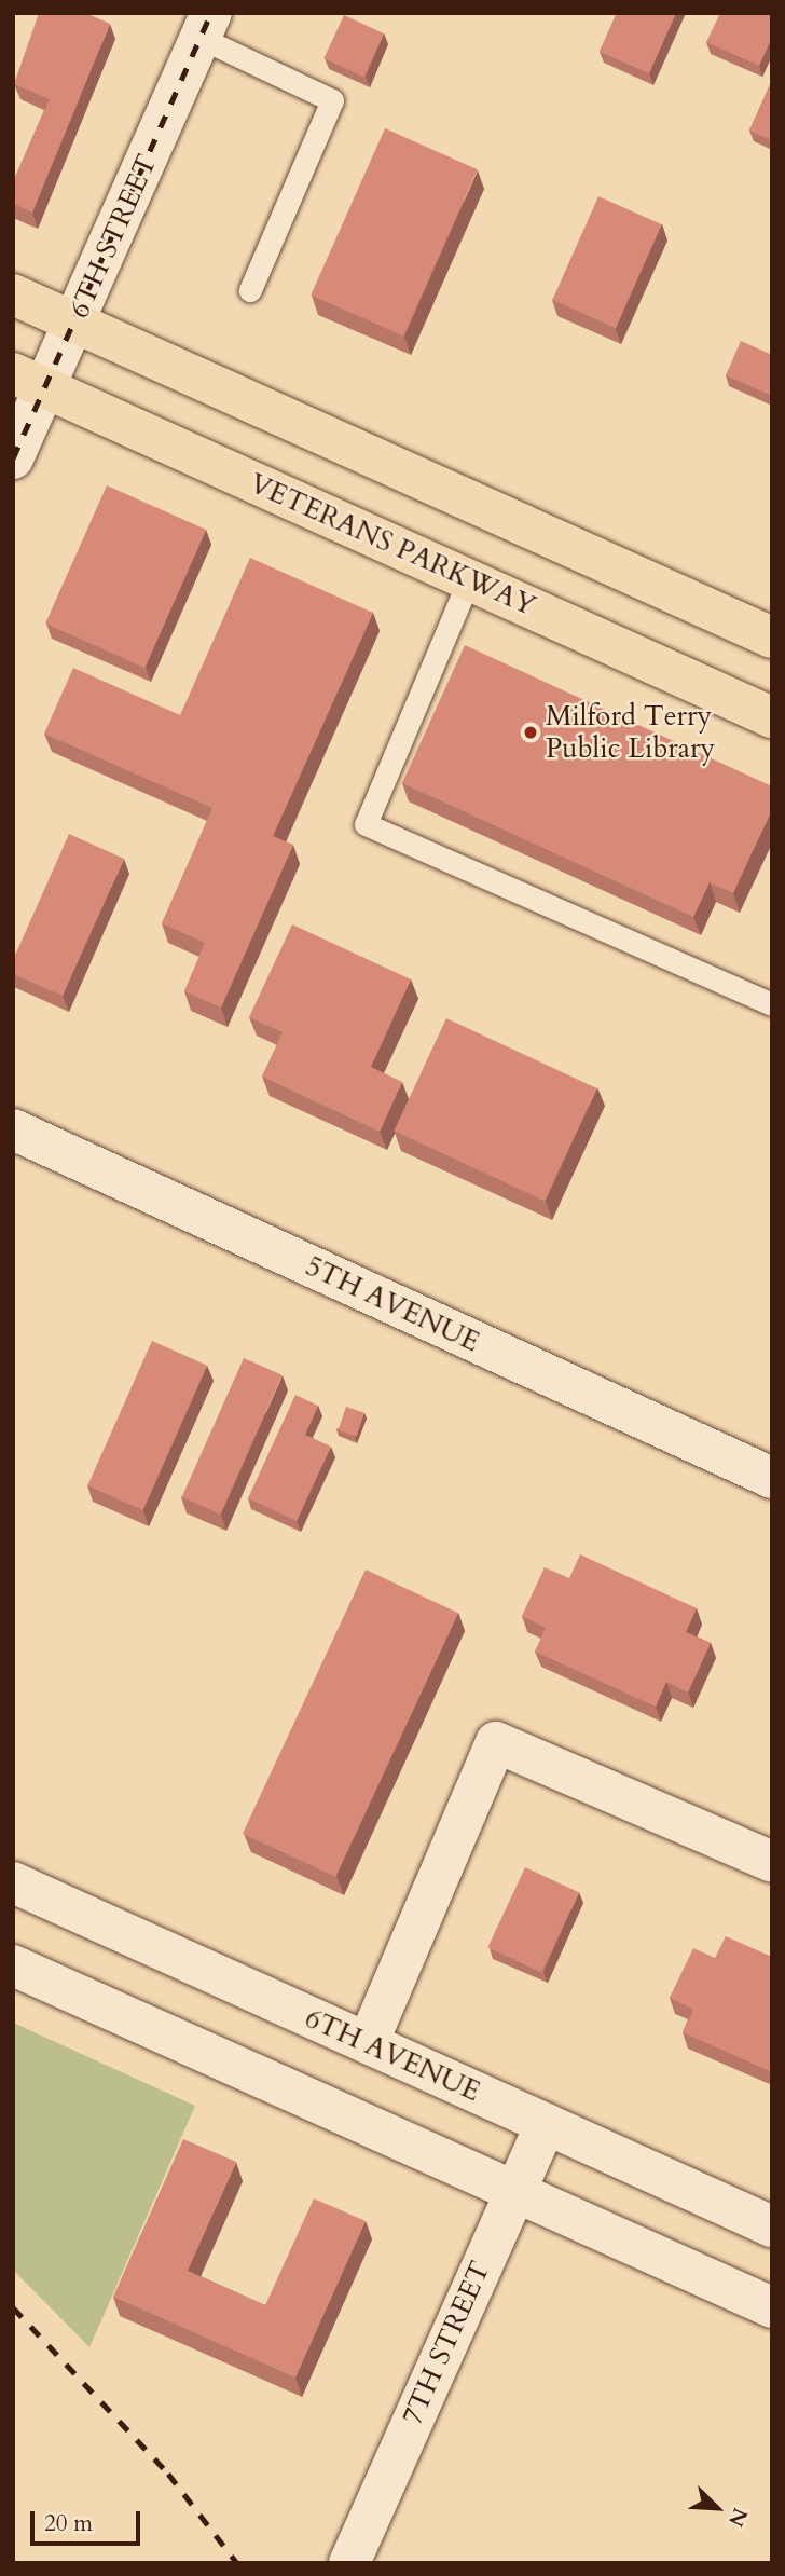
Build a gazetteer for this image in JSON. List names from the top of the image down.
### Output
{
  "streets": {
    "main road": ["VETERANS PARKWAY"],
    "street": [
      "6TH STREET",
      "5TH AVENUE",
      "6TH AVENUE",
      "7TH STREET"
    ]
  },
  "crossings": [
    ["6TH STREET", "VETERANS PARKWAY"],
    ["6TH AVENUE", "7TH STREET"]
  ],
  "places": ["Milford Terry Public Library"],
  "scale_bar": "20 m",
  "north": "bottom right"
}
